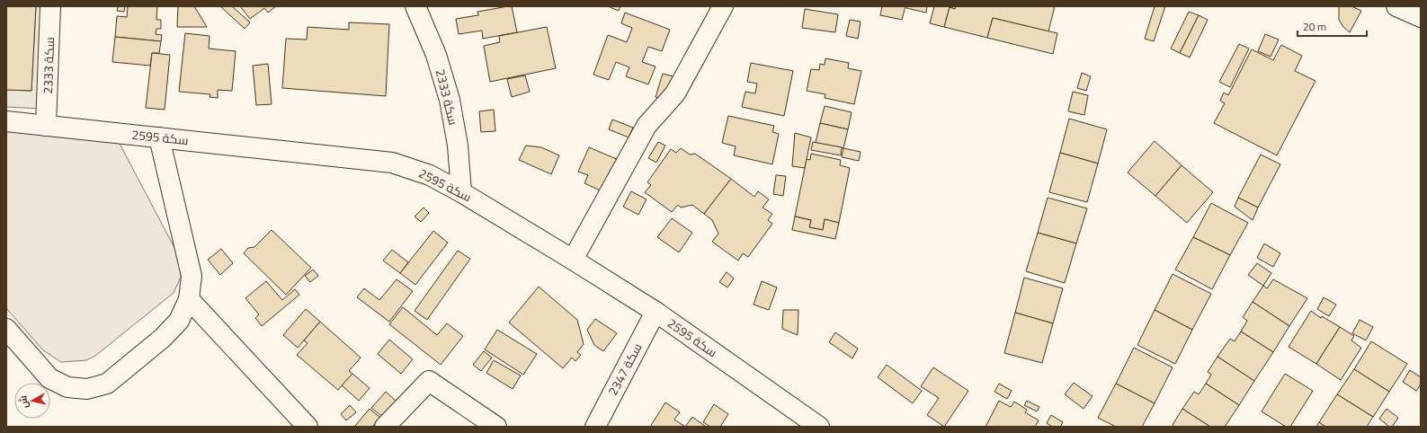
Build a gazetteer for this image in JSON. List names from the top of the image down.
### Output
{
  "streets": {
    "street": ["سكة 2333", "سكة 2595", "سكة 2347"]
  },
  "crossings": [
    ["سكة 2333", "سكة 2595"],
    ["سكة 2595", "سكة 2347"]
  ],
  "scale_bar": "20 m",
  "north": "left"
}
